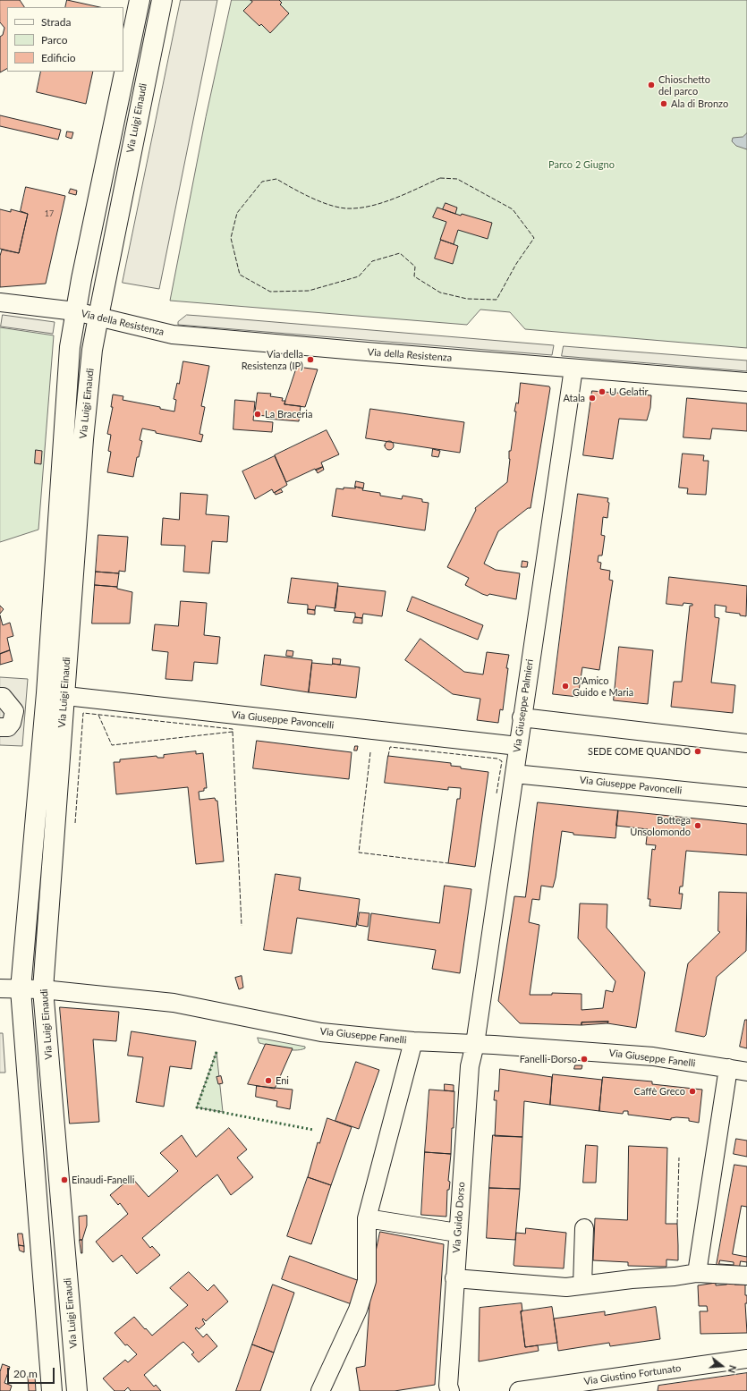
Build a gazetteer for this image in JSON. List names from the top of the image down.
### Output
{
  "streets": {
    "main road": ["Via Luigi Einaudi"],
    "street": [
      "Via della Resistenza",
      "Via Giuseppe Palmieri",
      "Via Giuseppe Pavoncelli",
      "Via Giuseppe Fanelli",
      "Via Guido Dorso",
      "Via Giustino Fortunato"
    ]
  },
  "crossings": [
    ["Via Luigi Einaudi", "Via della Resistenza"],
    ["Via Luigi Einaudi", "Via Giuseppe Pavoncelli"],
    ["Via Luigi Einaudi", "Via Giuseppe Fanelli"],
    ["Via della Resistenza", "Via Giuseppe Palmieri"],
    ["Via Giuseppe Palmieri", "Via Giuseppe Pavoncelli"],
    ["Via Giuseppe Palmieri", "Via Giuseppe Fanelli"],
    ["Via Giuseppe Palmieri", "Via Guido Dorso"],
    ["Via Giuseppe Fanelli", "Via Guido Dorso"]
  ],
  "parks": ["Parco 2 Giugno"],
  "places": [
    "Chioschetto del parco",
    "Ala di Bronzo",
    "Via della Resistenza (IP)",
    "U Gelatir",
    "Atala",
    "La Braceria",
    "D'Amico Guido e Maria",
    "SEDE COME QUANDO",
    "Bottega Unsolomondo",
    "Fanelli-Dorso",
    "Eni",
    "Caffè Greco",
    "Einaudi-Fanelli"
  ],
  "house_numbers": ["17"],
  "legend": ["Strada", "Parco", "Edificio"],
  "scale_bar": "20 m",
  "north": "right"
}
